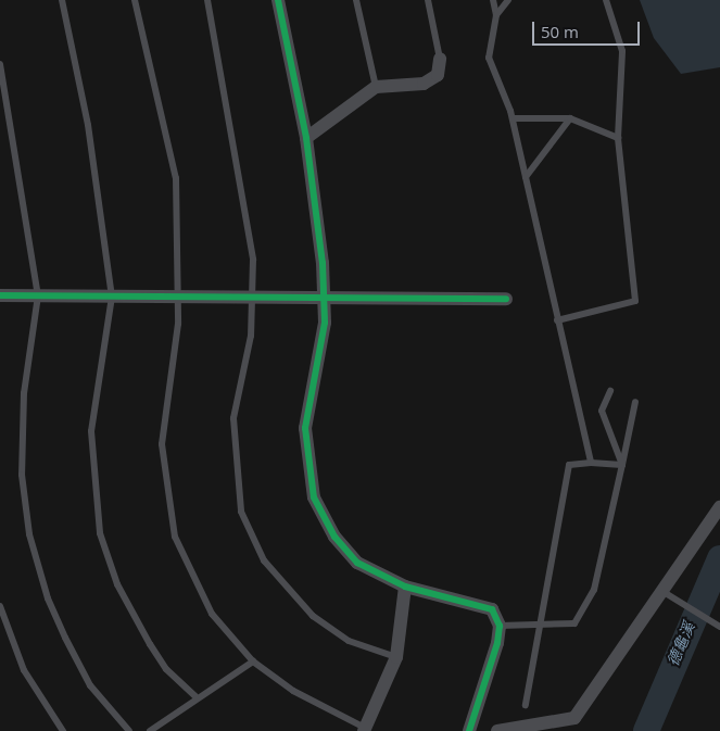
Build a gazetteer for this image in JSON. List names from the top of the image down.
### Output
{
  "water": ["德龜溪"],
  "scale_bar": "50 m"
}
